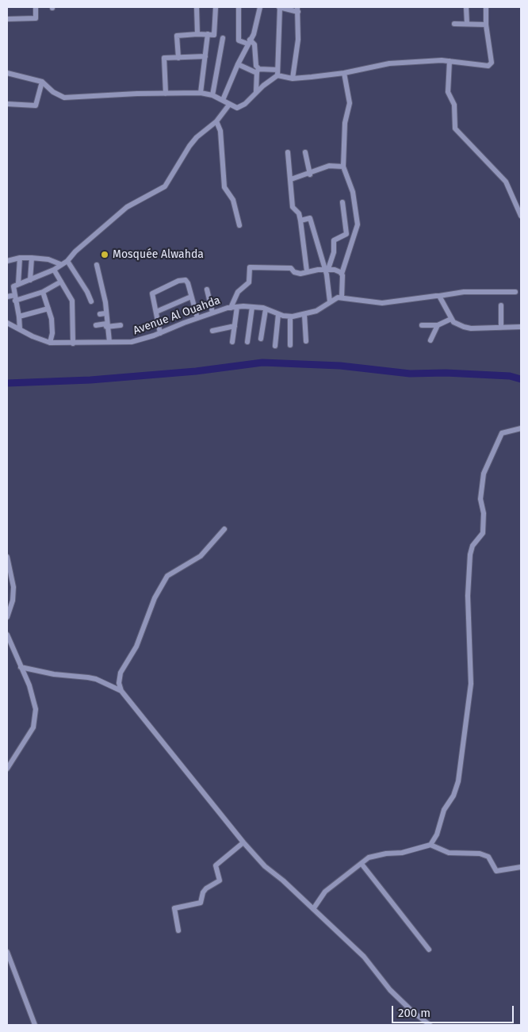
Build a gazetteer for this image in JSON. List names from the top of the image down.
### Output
{
  "streets": {
    "street": ["Avenue Al Ouahda"]
  },
  "places": ["Mosquée Alwahda"],
  "scale_bar": "200 m"
}
